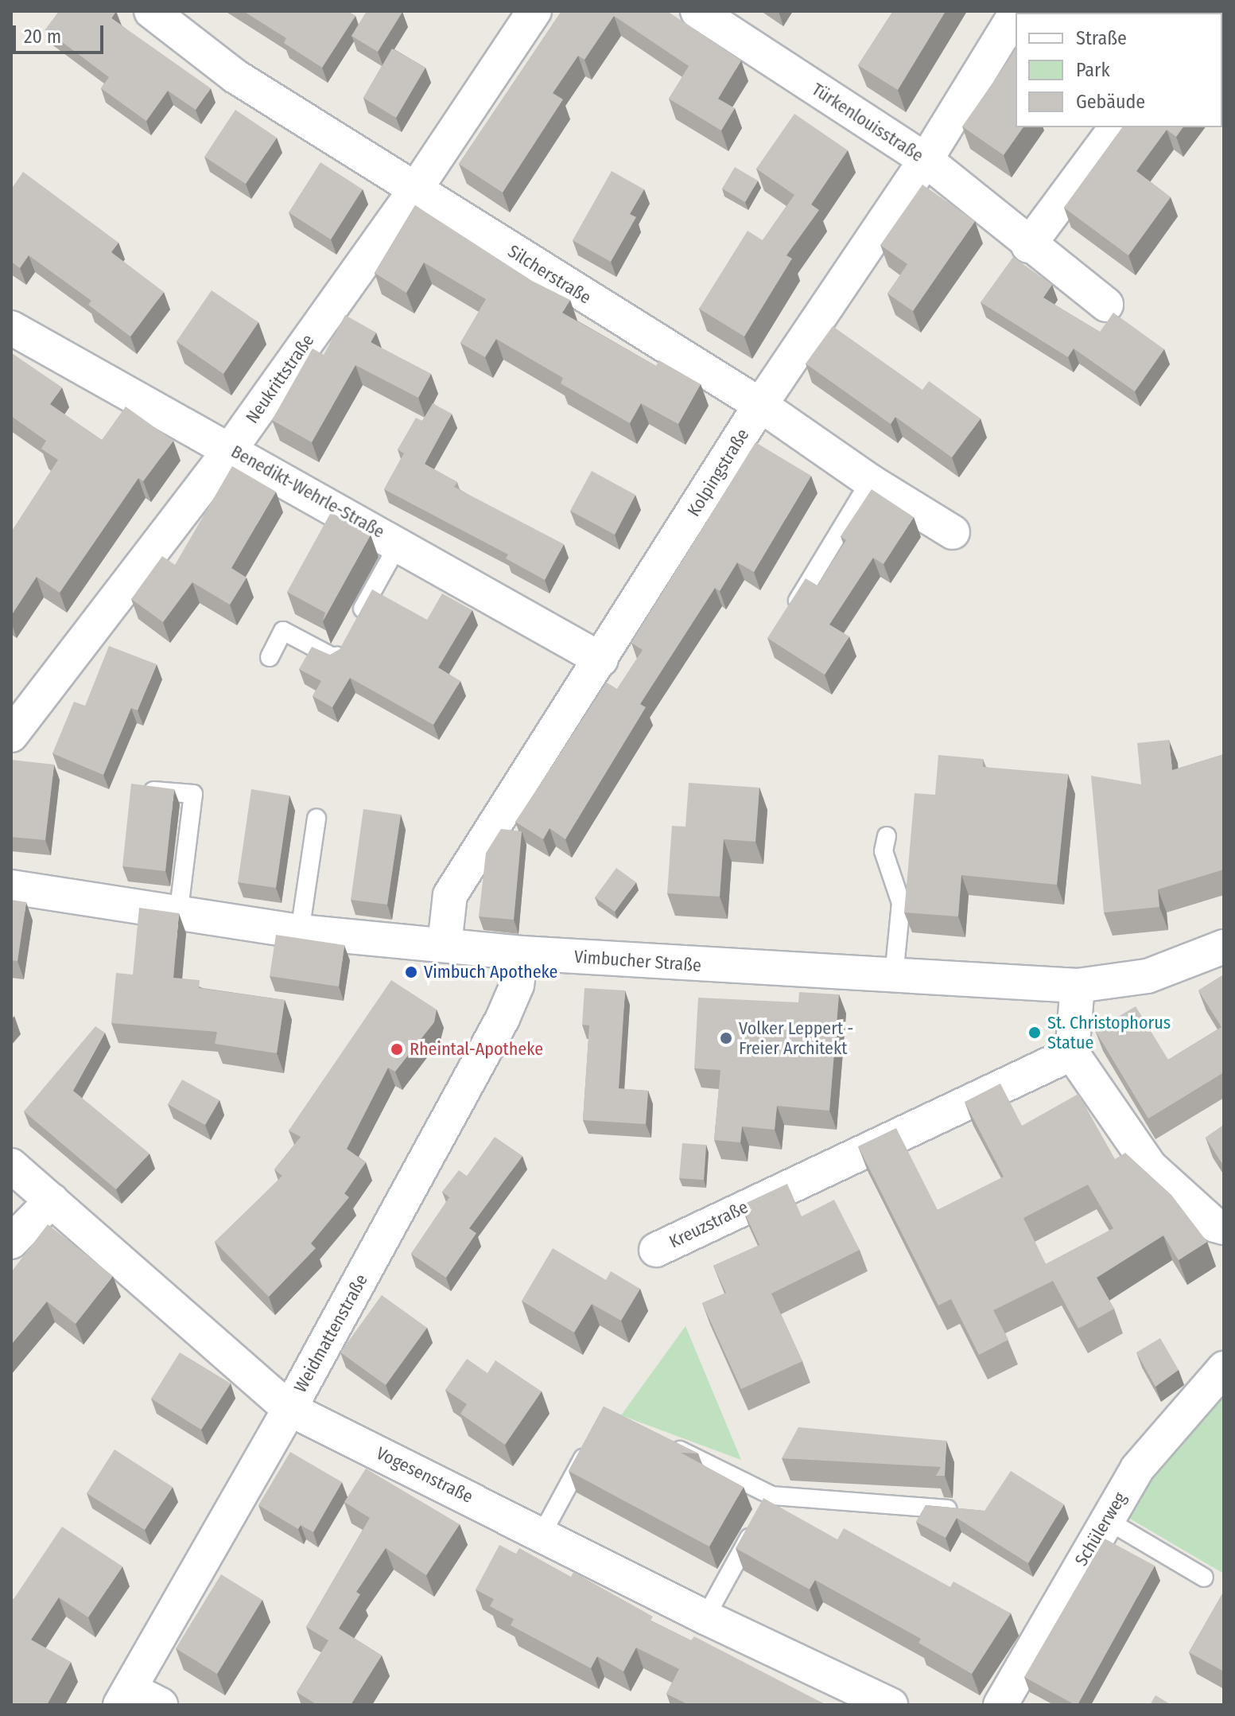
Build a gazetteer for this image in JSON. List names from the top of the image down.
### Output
{
  "streets": {
    "street": [
      "Türkenlouisstraße",
      "Silcherstraße",
      "Neukrittstraße",
      "Kolpingstraße",
      "Benedikt-Wehrle-Straße",
      "Vimbucher Straße",
      "Kreuzstraße",
      "Weidmattenstraße",
      "Vogesenstraße",
      "Schülerweg"
    ]
  },
  "crossings": [
    ["Türkenlouisstraße", "Kolpingstraße"],
    ["Silcherstraße", "Neukrittstraße"],
    ["Silcherstraße", "Kolpingstraße"],
    ["Neukrittstraße", "Benedikt-Wehrle-Straße"],
    ["Kolpingstraße", "Benedikt-Wehrle-Straße"],
    ["Kolpingstraße", "Vimbucher Straße"],
    ["Vimbucher Straße", "Weidmattenstraße"],
    ["Weidmattenstraße", "Vogesenstraße"]
  ],
  "places": [
    "Vimbuch Apotheke",
    "St. Christophorus Statue",
    "Volker Leppert - Freier Architekt",
    "Rheintal-Apotheke"
  ],
  "legend": ["Straße", "Park", "Gebäude"],
  "scale_bar": "20 m"
}
